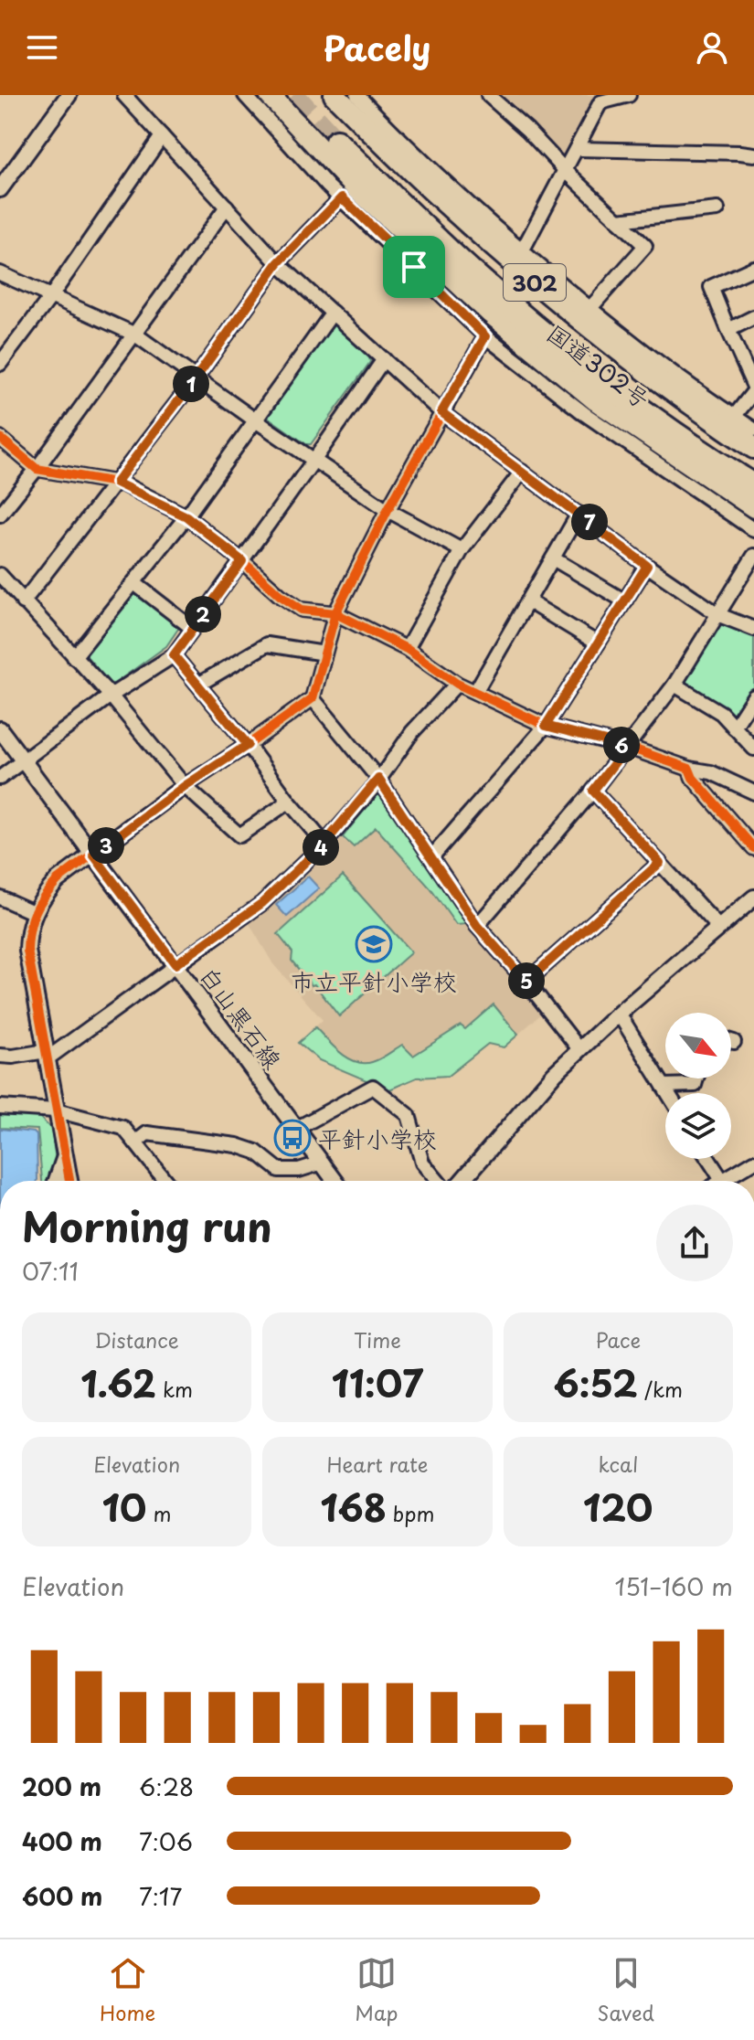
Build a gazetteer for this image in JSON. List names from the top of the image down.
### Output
{
  "streets": {
    "highway": ["302", "国道302号"],
    "street": ["白山黒石線"]
  },
  "places": {
    "school or university": ["市立平針小学校"],
    "bus stop": ["平針小学校"]
  },
  "north": "bottom right",
  "page": {
    "header": "Pacely",
    "pins": [
      "1",
      "7",
      "2",
      "6",
      "3",
      "4",
      "5"
    ],
    "heading": ["Morning run", "07:11"],
    "stats": [
      ["Distance", "1.62 km"],
      ["Time", "11:07"],
      ["Pace", "6:52 /km"],
      ["Elevation", "10 m"],
      ["Heart rate", "168 bpm"],
      ["kcal", "120"]
    ],
    "chart": ["Elevation", "151–160 m"],
    "list": [
      {
        "name": "200 m",
        "note": "6:28"
      },
      {
        "name": "400 m",
        "note": "7:06"
      },
      {
        "name": "600 m",
        "note": "7:17"
      }
    ],
    "tabs": ["Home", "Map", "Saved"]
  }
}
